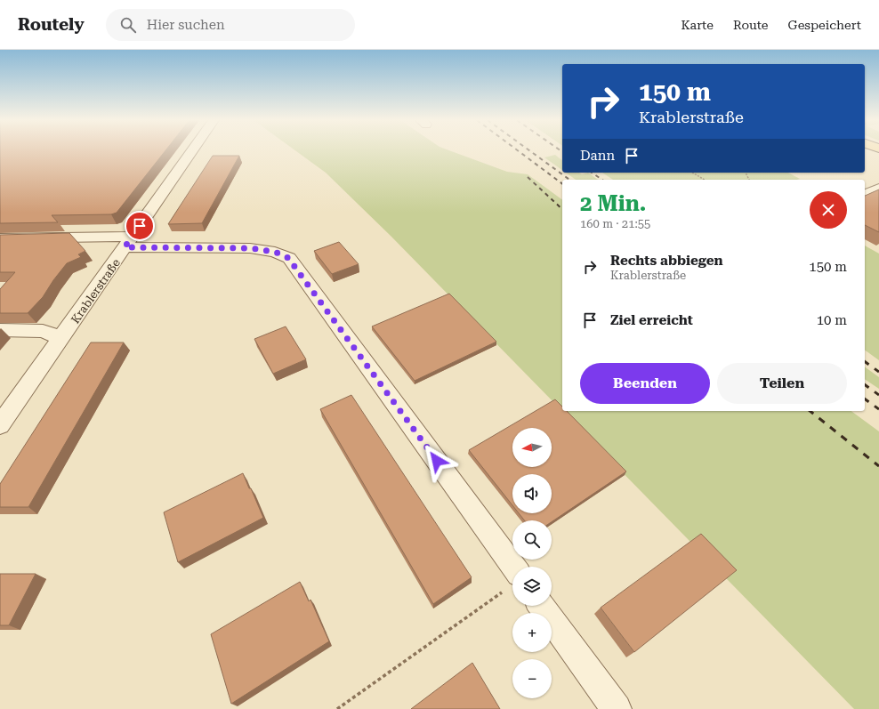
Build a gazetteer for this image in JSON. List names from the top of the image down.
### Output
{
  "streets": {
    "street": ["Krablerstraße"]
  },
  "north": "left",
  "page": {
    "header": "Routely",
    "search": "Hier suchen",
    "nav": ["Karte", "Route", "Gespeichert"],
    "turn": ["150 m", "Krablerstraße"],
    "then": "Dann",
    "heading": ["2 Min.", "160 m · 21:55"],
    "list": [
      {
        "name": "Rechts abbiegen",
        "note": "Krablerstraße",
        "value": "150 m"
      },
      {
        "name": "Ziel erreicht",
        "value": "10 m"
      }
    ],
    "buttons": ["Beenden", "Teilen"],
    "map_buttons": ["+", "−"]
  }
}
